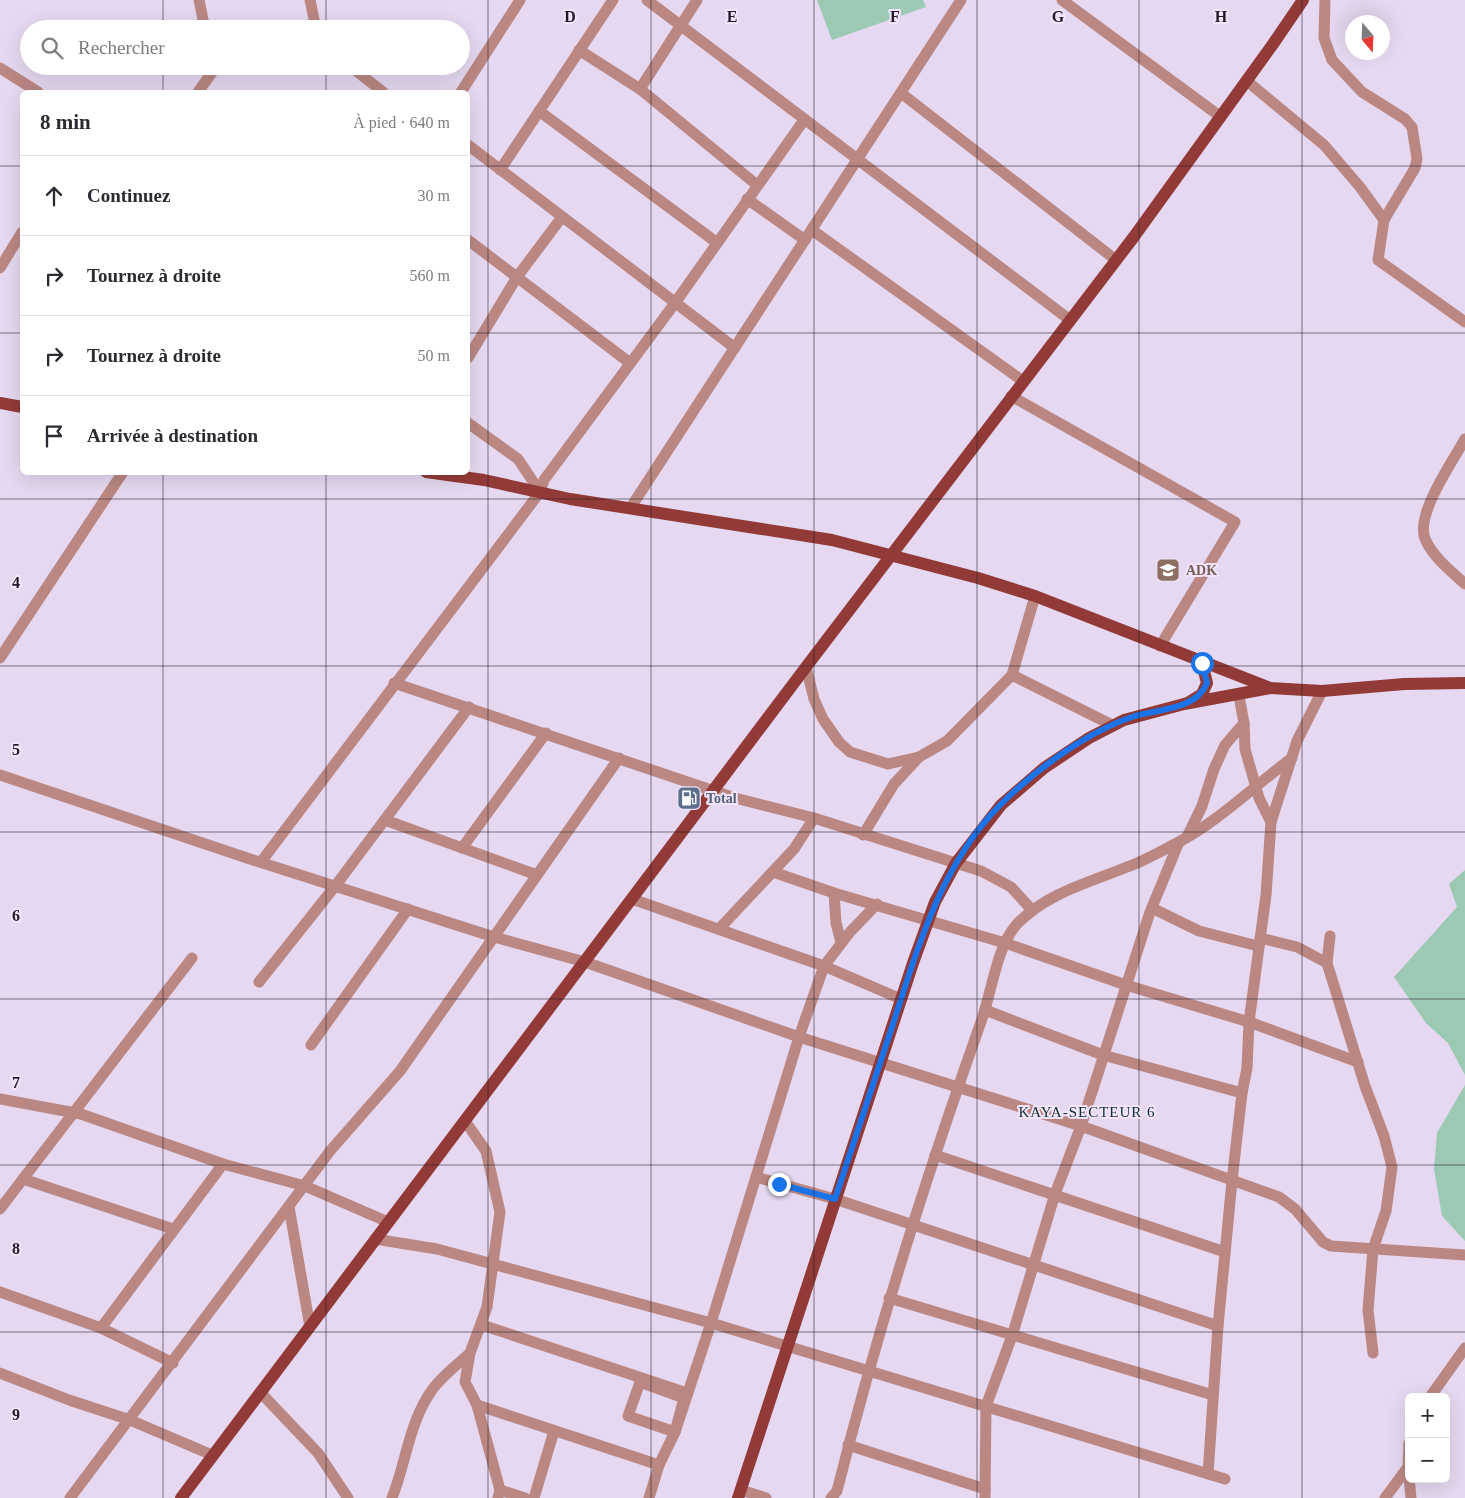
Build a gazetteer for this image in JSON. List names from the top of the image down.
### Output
{
  "districts": ["KAYA-SECTEUR 6"],
  "places": {
    "school or university": ["ADK"],
    "fuel station": ["Total"]
  },
  "north": "bottom",
  "page": {
    "search": "Rechercher",
    "heading": ["8 min", "À pied · 640 m"],
    "list": [
      ["Continuez", "30 m"],
      ["Tournez à droite", "560 m"],
      ["Tournez à droite", "50 m"],
      "Arrivée à destination"
    ],
    "map_buttons": ["+", "−"]
  },
  "grid": {
    "columns": [
      "D",
      "E",
      "F",
      "G",
      "H"
    ],
    "rows": [
      "4",
      "5",
      "6",
      "7",
      "8",
      "9"
    ]
  }
}
